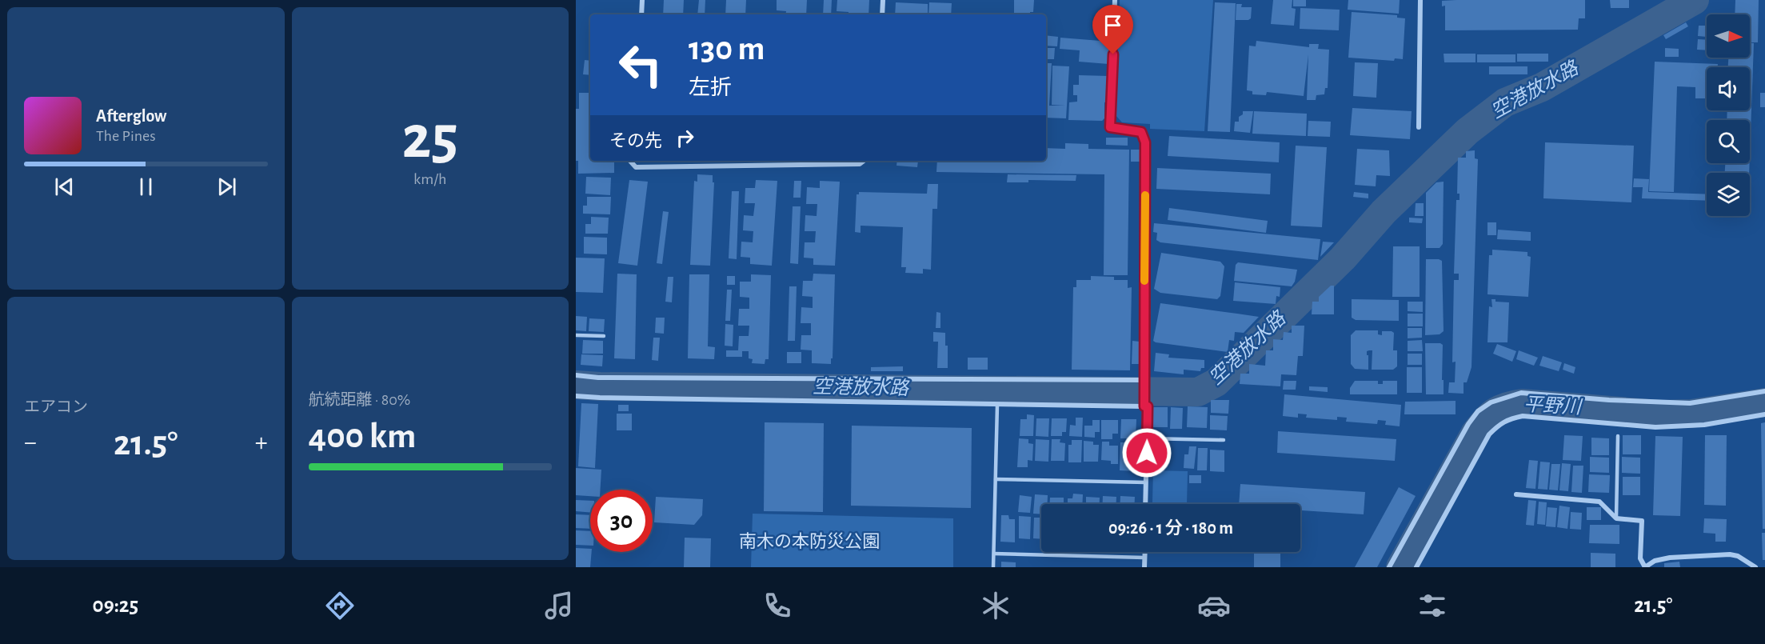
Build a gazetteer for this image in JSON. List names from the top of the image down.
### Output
{
  "water": ["空港放水路", "平野川"],
  "parks": ["南木の本防災公園"],
  "north": "right",
  "page": {
    "tile": [
      ["25", "km/h"],
      "エアコン",
      ["航続距離 · 80%", "400 km"]
    ],
    "turn": ["130 m", "左折"],
    "song": ["Afterglow", "The Pines"],
    "then": "その先",
    "heat": ["−", "21.5°", "+"],
    "limit": "30",
    "trip": "09:26 · 1 分 · 180 m",
    "tabs": ["09:25", "21.5°"]
  }
}
